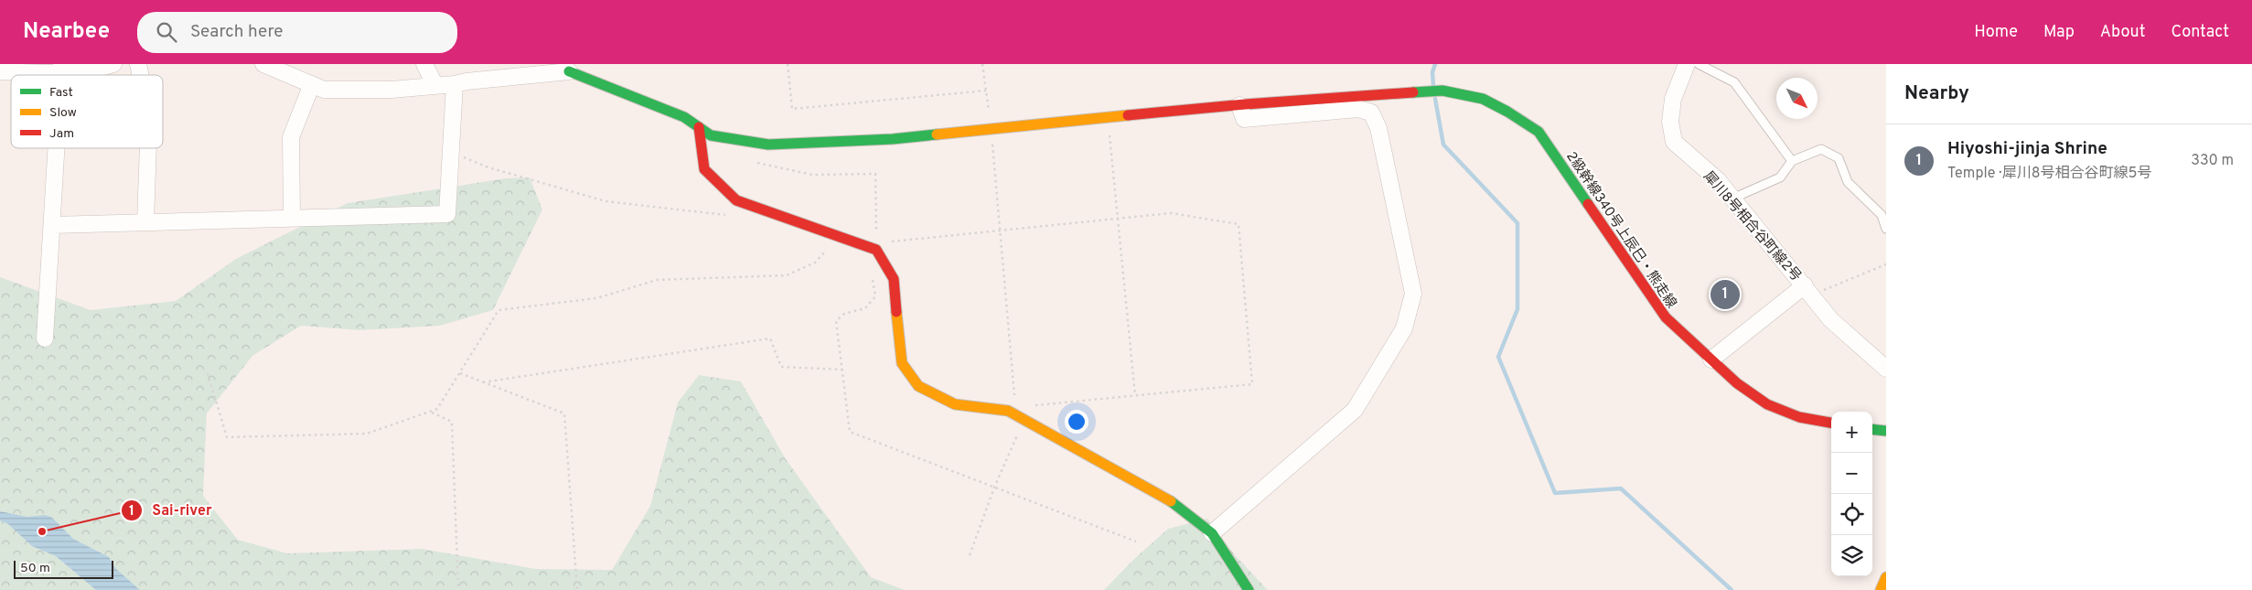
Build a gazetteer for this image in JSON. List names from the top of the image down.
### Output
{
  "streets": {
    "street": ["犀川8号相合谷町線2号", "2級幹線340号上辰巳・熊走線"]
  },
  "places": ["Sai-river"],
  "legend": ["Fast", "Slow", "Jam"],
  "scale_bar": "50 m",
  "north": "bottom right",
  "page": {
    "header": "Nearbee",
    "search": "Search here",
    "nav": [
      "Home",
      "Map",
      "About",
      "Contact"
    ],
    "heading": "Nearby",
    "list": [
      {
        "mark": "1",
        "name": "Hiyoshi-jinja Shrine",
        "note": "Temple · 犀川8号相合谷町線5号",
        "value": "330 m"
      }
    ],
    "pins": "1",
    "map_buttons": ["+", "−"],
    "scale": "50 m"
  }
}
